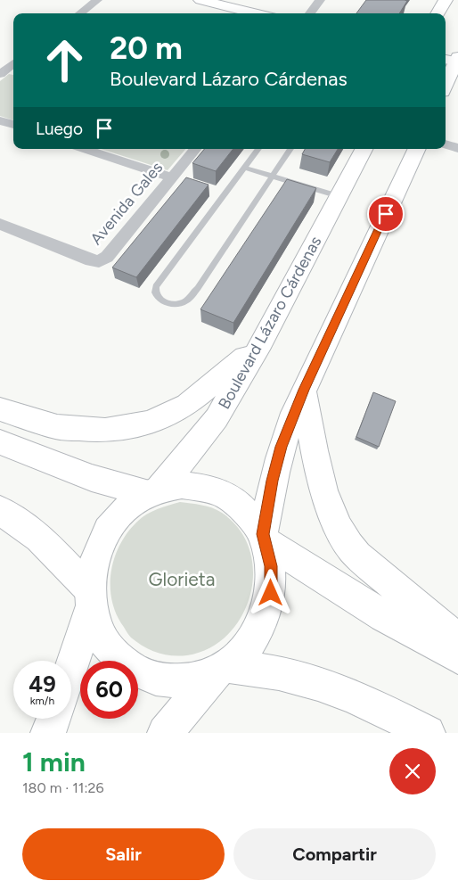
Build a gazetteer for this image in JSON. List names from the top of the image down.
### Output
{
  "streets": {
    "main road": ["Boulevard Lázaro Cárdenas"],
    "street": ["Avenida Gales"]
  },
  "parks": ["Glorieta"],
  "page": {
    "turn": ["20 m", "Boulevard Lázaro Cárdenas"],
    "then": "Luego",
    "speed": "49 km/h",
    "limit": "60",
    "heading": ["1 min", "180 m · 11:26"],
    "buttons": ["Salir", "Compartir"]
  }
}
